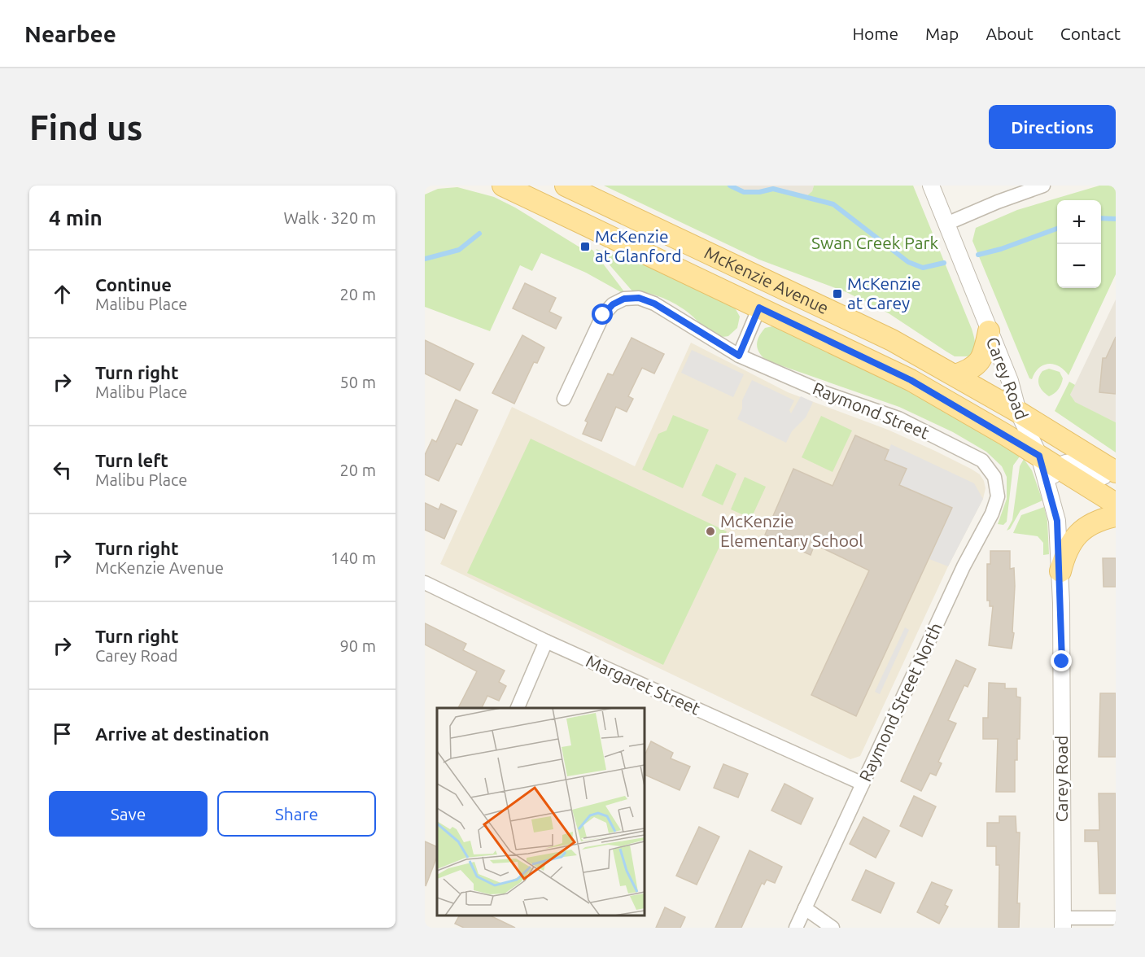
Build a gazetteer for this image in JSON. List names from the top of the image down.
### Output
{
  "streets": {
    "main road": ["McKenzie Avenue"],
    "street": [
      "Carey Road",
      "Raymond Street",
      "Margaret Street",
      "Raymond Street North"
    ]
  },
  "crossings": [
    ["McKenzie Avenue", "Carey Road"],
    ["Raymond Street", "Raymond Street North"],
    ["Margaret Street", "Raymond Street North"]
  ],
  "parks": ["Swan Creek Park"],
  "places": {
    "transit": ["McKenzie at Glanford", "McKenzie at Carey"],
    "other": ["McKenzie Elementary School"]
  },
  "page": {
    "header": "Nearbee",
    "nav": [
      "Home",
      "Map",
      "About",
      "Contact"
    ],
    "buttons": [
      "Directions",
      ["Save", "Share"]
    ],
    "title": "Find us",
    "heading": ["4 min", "Walk · 320 m"],
    "map_buttons": ["+", "−"],
    "list": [
      ["Continue", "Malibu Place", "20 m"],
      ["Turn right", "Malibu Place", "50 m"],
      ["Turn left", "Malibu Place", "20 m"],
      ["Turn right", "McKenzie Avenue", "140 m"],
      ["Turn right", "Carey Road", "90 m"],
      "Arrive at destination"
    ]
  }
}
